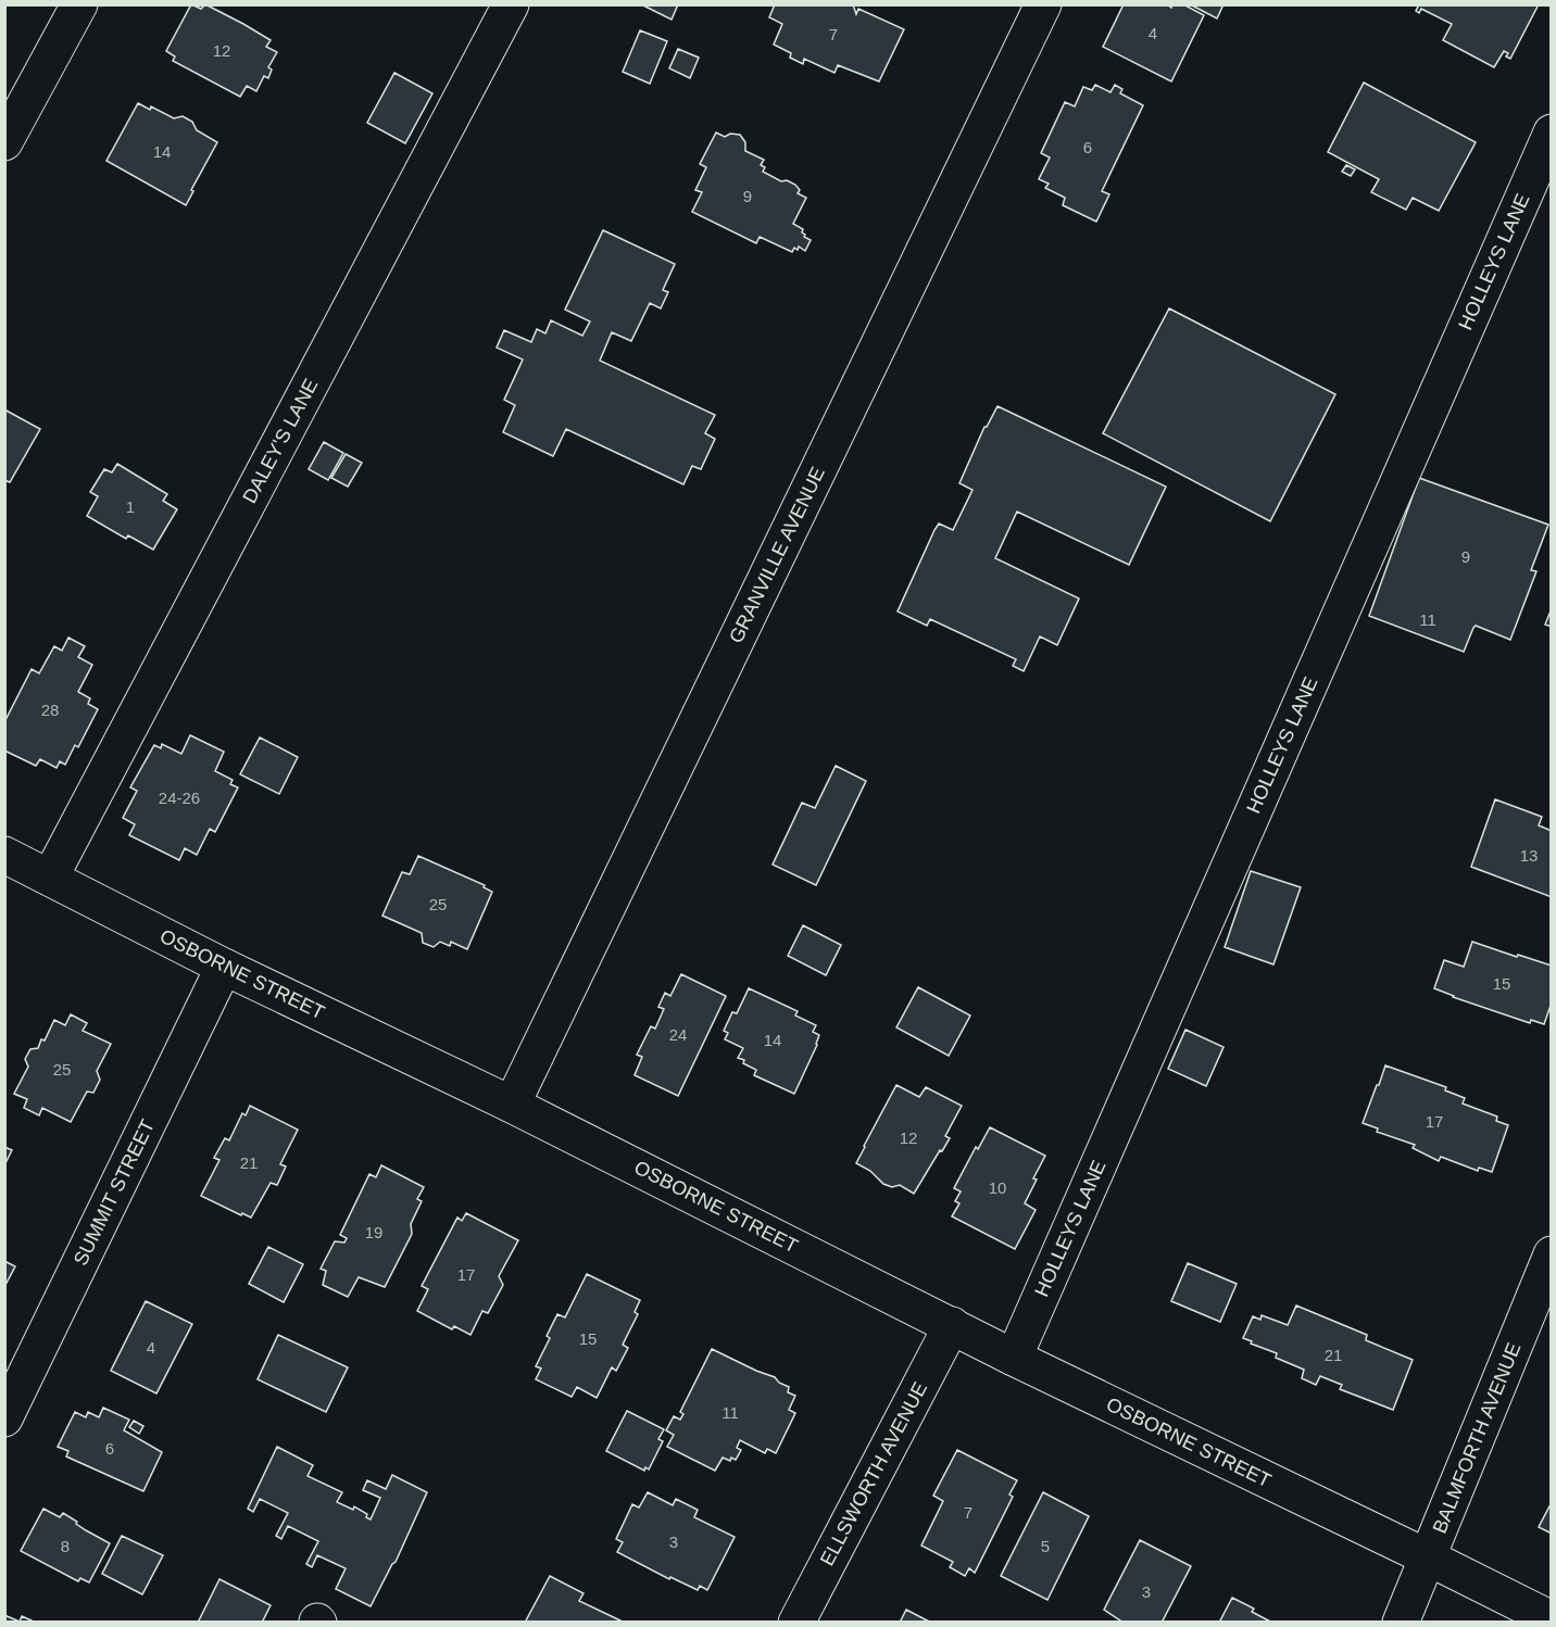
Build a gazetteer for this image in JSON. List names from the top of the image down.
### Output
{
  "streets": {
    "street": [
      "HOLLEYS LANE",
      "DALEY'S LANE",
      "GRANVILLE AVENUE",
      "OSBORNE STREET",
      "SUMMIT STREET",
      "BALMFORTH AVENUE",
      "ELLSWORTH AVENUE"
    ]
  },
  "crossings": [
    ["HOLLEYS LANE", "OSBORNE STREET"],
    ["DALEY'S LANE", "OSBORNE STREET"],
    ["GRANVILLE AVENUE", "OSBORNE STREET"],
    ["OSBORNE STREET", "SUMMIT STREET"],
    ["OSBORNE STREET", "BALMFORTH AVENUE"],
    ["OSBORNE STREET", "ELLSWORTH AVENUE"]
  ],
  "house_numbers": [
    "4",
    "7",
    "12",
    "6",
    "14",
    "9",
    "1",
    "9",
    "11",
    "28",
    "24-26",
    "13",
    "25",
    "15",
    "24",
    "14",
    "25",
    "17",
    "12",
    "21",
    "10",
    "19",
    "17",
    "15",
    "4",
    "21",
    "11",
    "6",
    "7",
    "3",
    "8",
    "5",
    "3"
  ]
}
